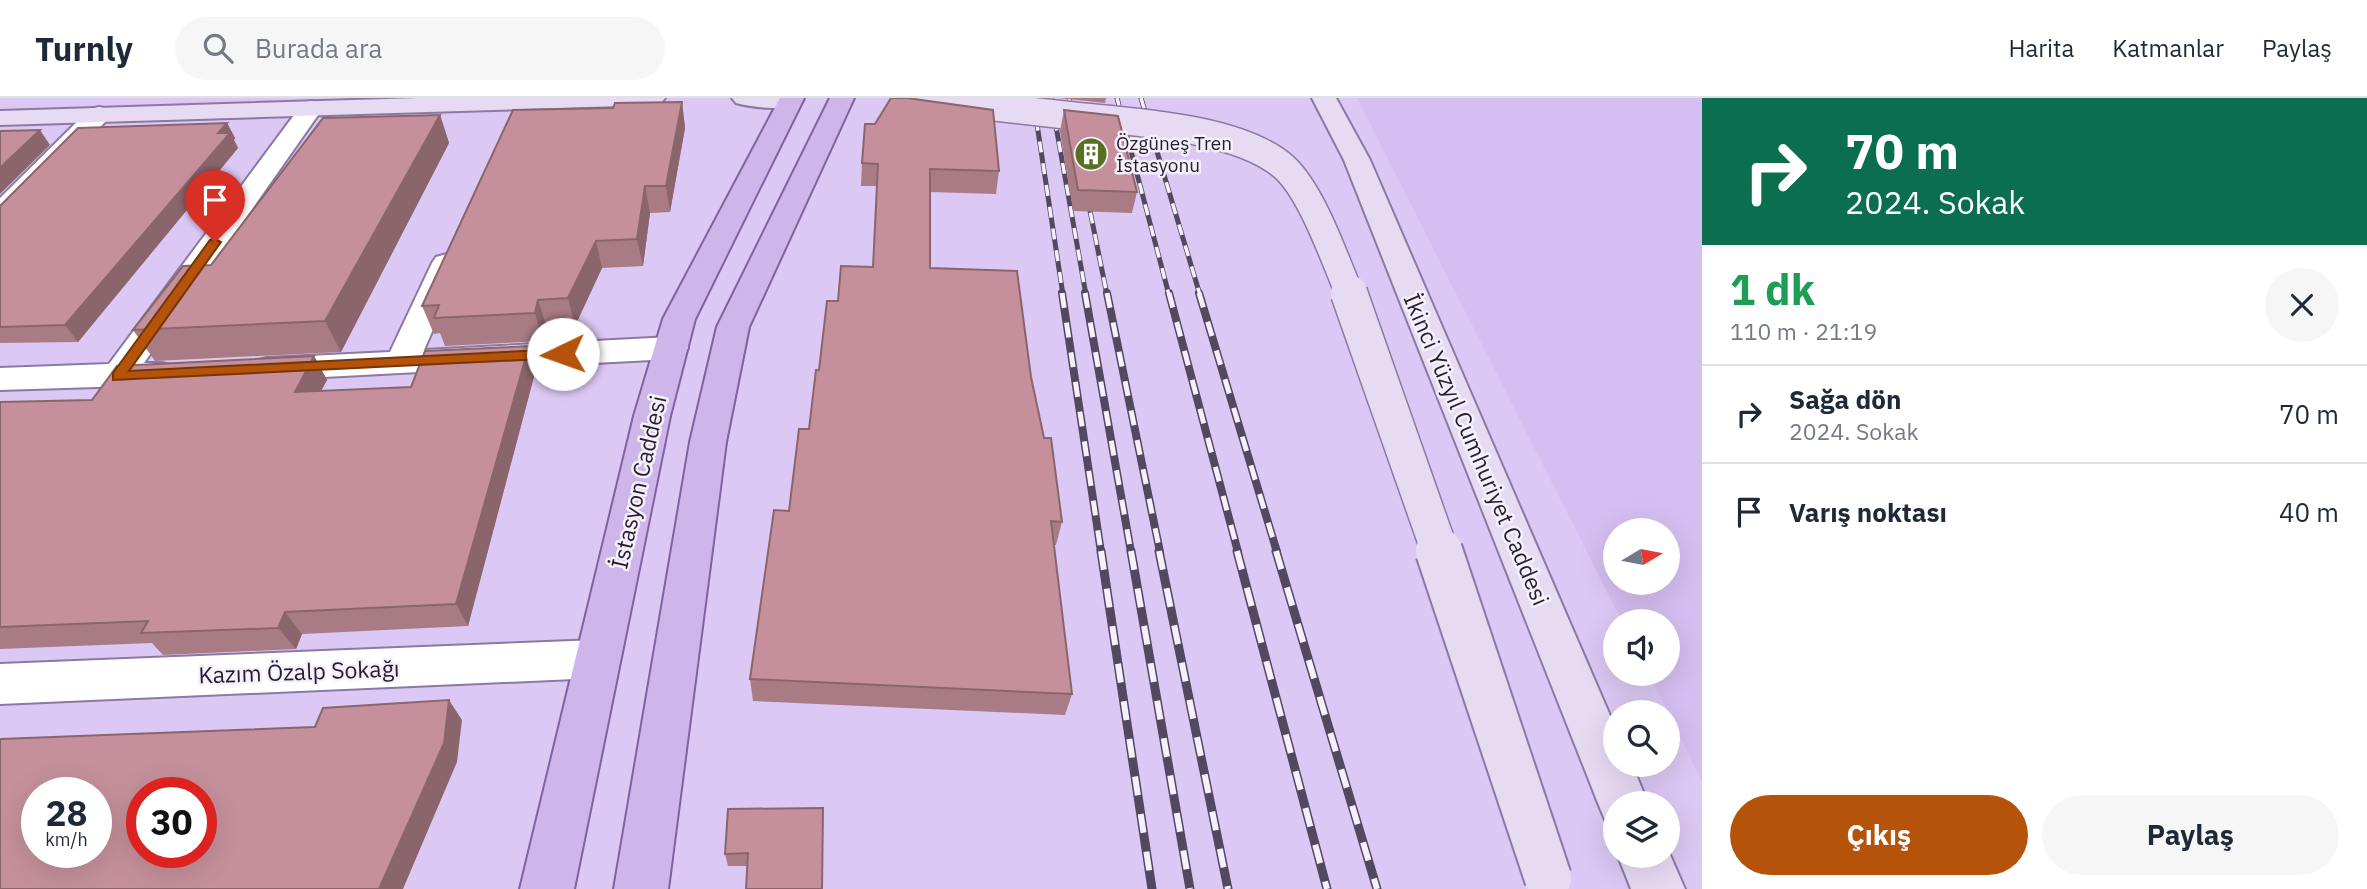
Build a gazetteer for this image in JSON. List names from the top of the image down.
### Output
{
  "streets": {
    "main road": ["İkinci Yüzyıl Cumhuriyet Caddesi", "İstasyon Caddesi"],
    "street": ["Kazım Özalp Sokağı"]
  },
  "crossings": [
    ["İstasyon Caddesi", "Kazım Özalp Sokağı"]
  ],
  "places": {
    "building": ["Özgüneş Tren İstasyonu"]
  },
  "north": "right",
  "page": {
    "header": "Turnly",
    "search": "Burada ara",
    "nav": ["Harita", "Katmanlar", "Paylaş"],
    "turn": ["70 m", "2024. Sokak"],
    "heading": ["1 dk", "110 m · 21:19"],
    "list": [
      {
        "name": "Sağa dön",
        "note": "2024. Sokak",
        "value": "70 m"
      },
      {
        "name": "Varış noktası",
        "value": "40 m"
      }
    ],
    "speed": "28 km/h",
    "limit": "30",
    "buttons": ["Çıkış", "Paylaş"]
  }
}
